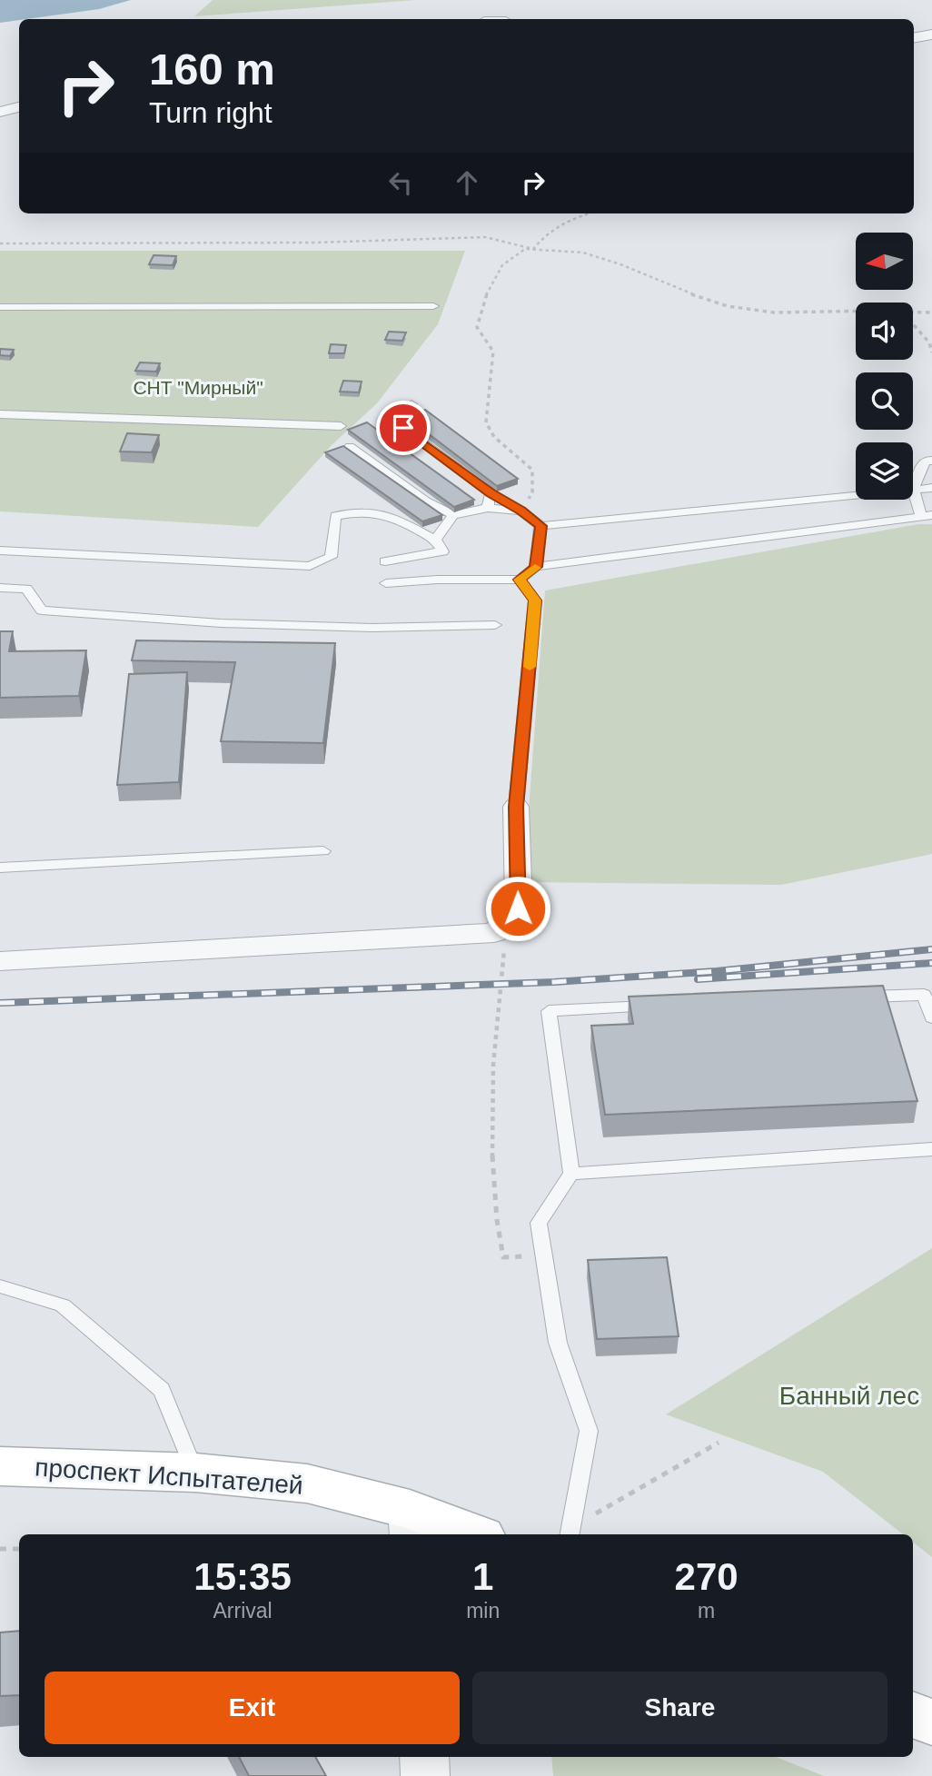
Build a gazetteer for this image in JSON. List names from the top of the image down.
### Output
{
  "streets": {
    "main road": ["проспект Испытателей"]
  },
  "parks": ["СНТ \"Мирный\"", "Банный лес"],
  "north": "left",
  "page": {
    "turn": ["160 m", "Turn right"],
    "eta": [
      "15:35",
      "Arrival",
      "1",
      "min",
      "270",
      "m"
    ],
    "buttons": ["Exit", "Share"]
  }
}
